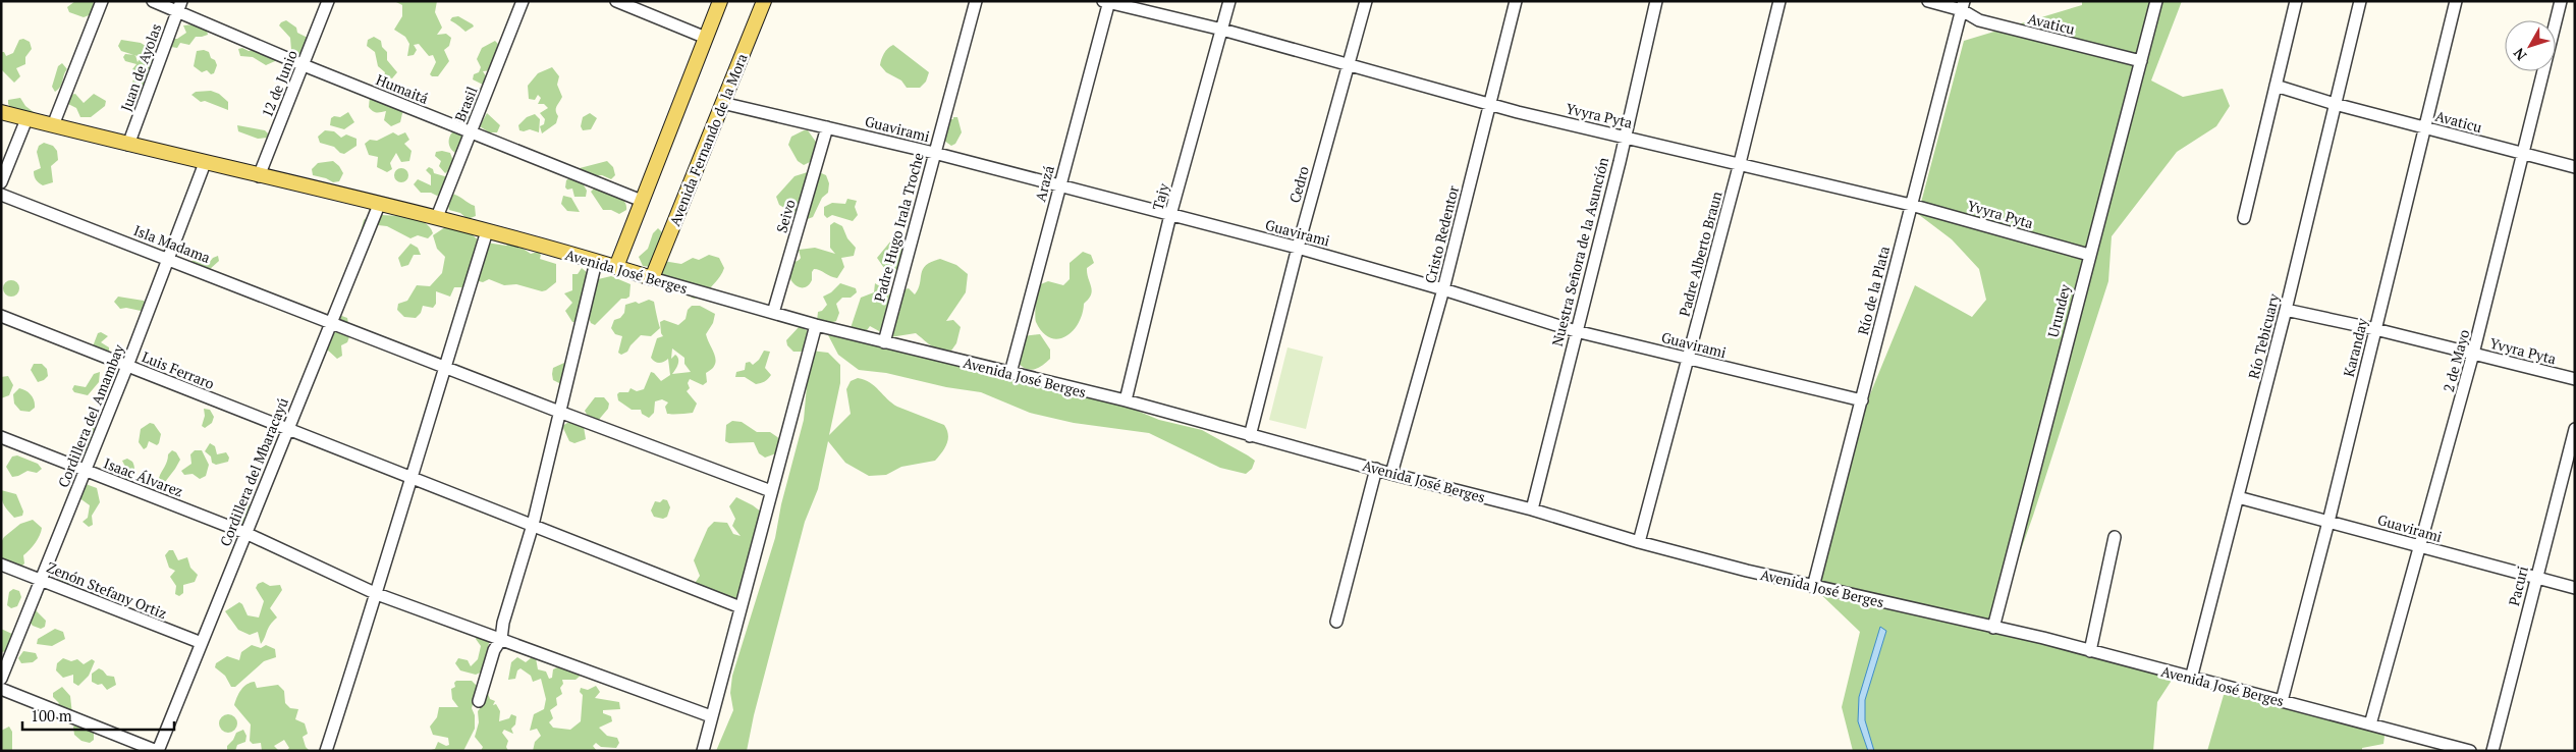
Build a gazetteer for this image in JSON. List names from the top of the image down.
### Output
{
  "streets": {
    "main road": ["Avenida Fernando de la Mora", "Avenida José Berges"],
    "street": [
      "Avaticu",
      "Juan de Ayolas",
      "12 de Junio",
      "Humaitá",
      "Brasil",
      "Yvyra Pyta",
      "Guavirami",
      "Arazá",
      "Cedro",
      "Tajy",
      "Seivo",
      "Padre Hugo Irala Troche",
      "Cristo Redentor",
      "Isla Madama",
      "Nuestra Señora de la Asunción",
      "Padre Alberto Braun",
      "Río de la Plata",
      "Urundey",
      "Río Tebicuary",
      "Karanday",
      "2 de Mayo",
      "Luis Ferraro",
      "Cordillera del Amambay",
      "Cordillera del Mbaracayú",
      "Isaac Álvarez",
      "Pacuri",
      "Zenón Stefany Ortiz"
    ]
  },
  "crossings": [
    ["Avaticu", "Río de la Plata"],
    ["Avaticu", "Urundey"],
    ["Avaticu", "Río Tebicuary"],
    ["Avaticu", "Karanday"],
    ["Avaticu", "2 de Mayo"],
    ["Juan de Ayolas", "Humaitá"],
    ["Juan de Ayolas", "Avenida José Berges"],
    ["12 de Junio", "Humaitá"],
    ["12 de Junio", "Avenida José Berges"],
    ["Humaitá", "Brasil"],
    ["Brasil", "Avenida José Berges"],
    ["Yvyra Pyta", "Arazá"],
    ["Yvyra Pyta", "Cedro"],
    ["Yvyra Pyta", "Tajy"],
    ["Yvyra Pyta", "Cristo Redentor"],
    ["Yvyra Pyta", "Nuestra Señora de la Asunción"],
    ["Yvyra Pyta", "Padre Alberto Braun"],
    ["Yvyra Pyta", "Río de la Plata"],
    ["Yvyra Pyta", "Urundey"],
    ["Yvyra Pyta", "Río Tebicuary"],
    ["Yvyra Pyta", "Karanday"],
    ["Yvyra Pyta", "2 de Mayo"],
    ["Guavirami", "Avenida Fernando de la Mora"],
    ["Guavirami", "Arazá"],
    ["Guavirami", "Cedro"],
    ["Guavirami", "Tajy"],
    ["Guavirami", "Seivo"],
    ["Guavirami", "Padre Hugo Irala Troche"],
    ["Guavirami", "Cristo Redentor"],
    ["Guavirami", "Nuestra Señora de la Asunción"],
    ["Guavirami", "Padre Alberto Braun"],
    ["Guavirami", "Río de la Plata"],
    ["Guavirami", "Río Tebicuary"],
    ["Guavirami", "Karanday"],
    ["Guavirami", "2 de Mayo"],
    ["Guavirami", "Pacuri"],
    ["Avenida Fernando de la Mora", "Avenida José Berges"],
    ["Arazá", "Avenida José Berges"],
    ["Cedro", "Avenida José Berges"],
    ["Tajy", "Avenida José Berges"],
    ["Seivo", "Avenida José Berges"],
    ["Padre Hugo Irala Troche", "Avenida José Berges"],
    ["Cristo Redentor", "Avenida José Berges"],
    ["Isla Madama", "Cordillera del Amambay"],
    ["Isla Madama", "Cordillera del Mbaracayú"],
    ["Nuestra Señora de la Asunción", "Avenida José Berges"],
    ["Padre Alberto Braun", "Avenida José Berges"],
    ["Avenida José Berges", "Río de la Plata"],
    ["Avenida José Berges", "Urundey"],
    ["Avenida José Berges", "Río Tebicuary"],
    ["Avenida José Berges", "Karanday"],
    ["Avenida José Berges", "2 de Mayo"],
    ["Avenida José Berges", "Cordillera del Amambay"],
    ["Avenida José Berges", "Cordillera del Mbaracayú"],
    ["Luis Ferraro", "Cordillera del Amambay"],
    ["Luis Ferraro", "Cordillera del Mbaracayú"],
    ["Cordillera del Amambay", "Isaac Álvarez"],
    ["Cordillera del Amambay", "Zenón Stefany Ortiz"],
    ["Cordillera del Mbaracayú", "Isaac Álvarez"],
    ["Cordillera del Mbaracayú", "Zenón Stefany Ortiz"]
  ],
  "scale_bar": "100 m",
  "north": "bottom left"
}
